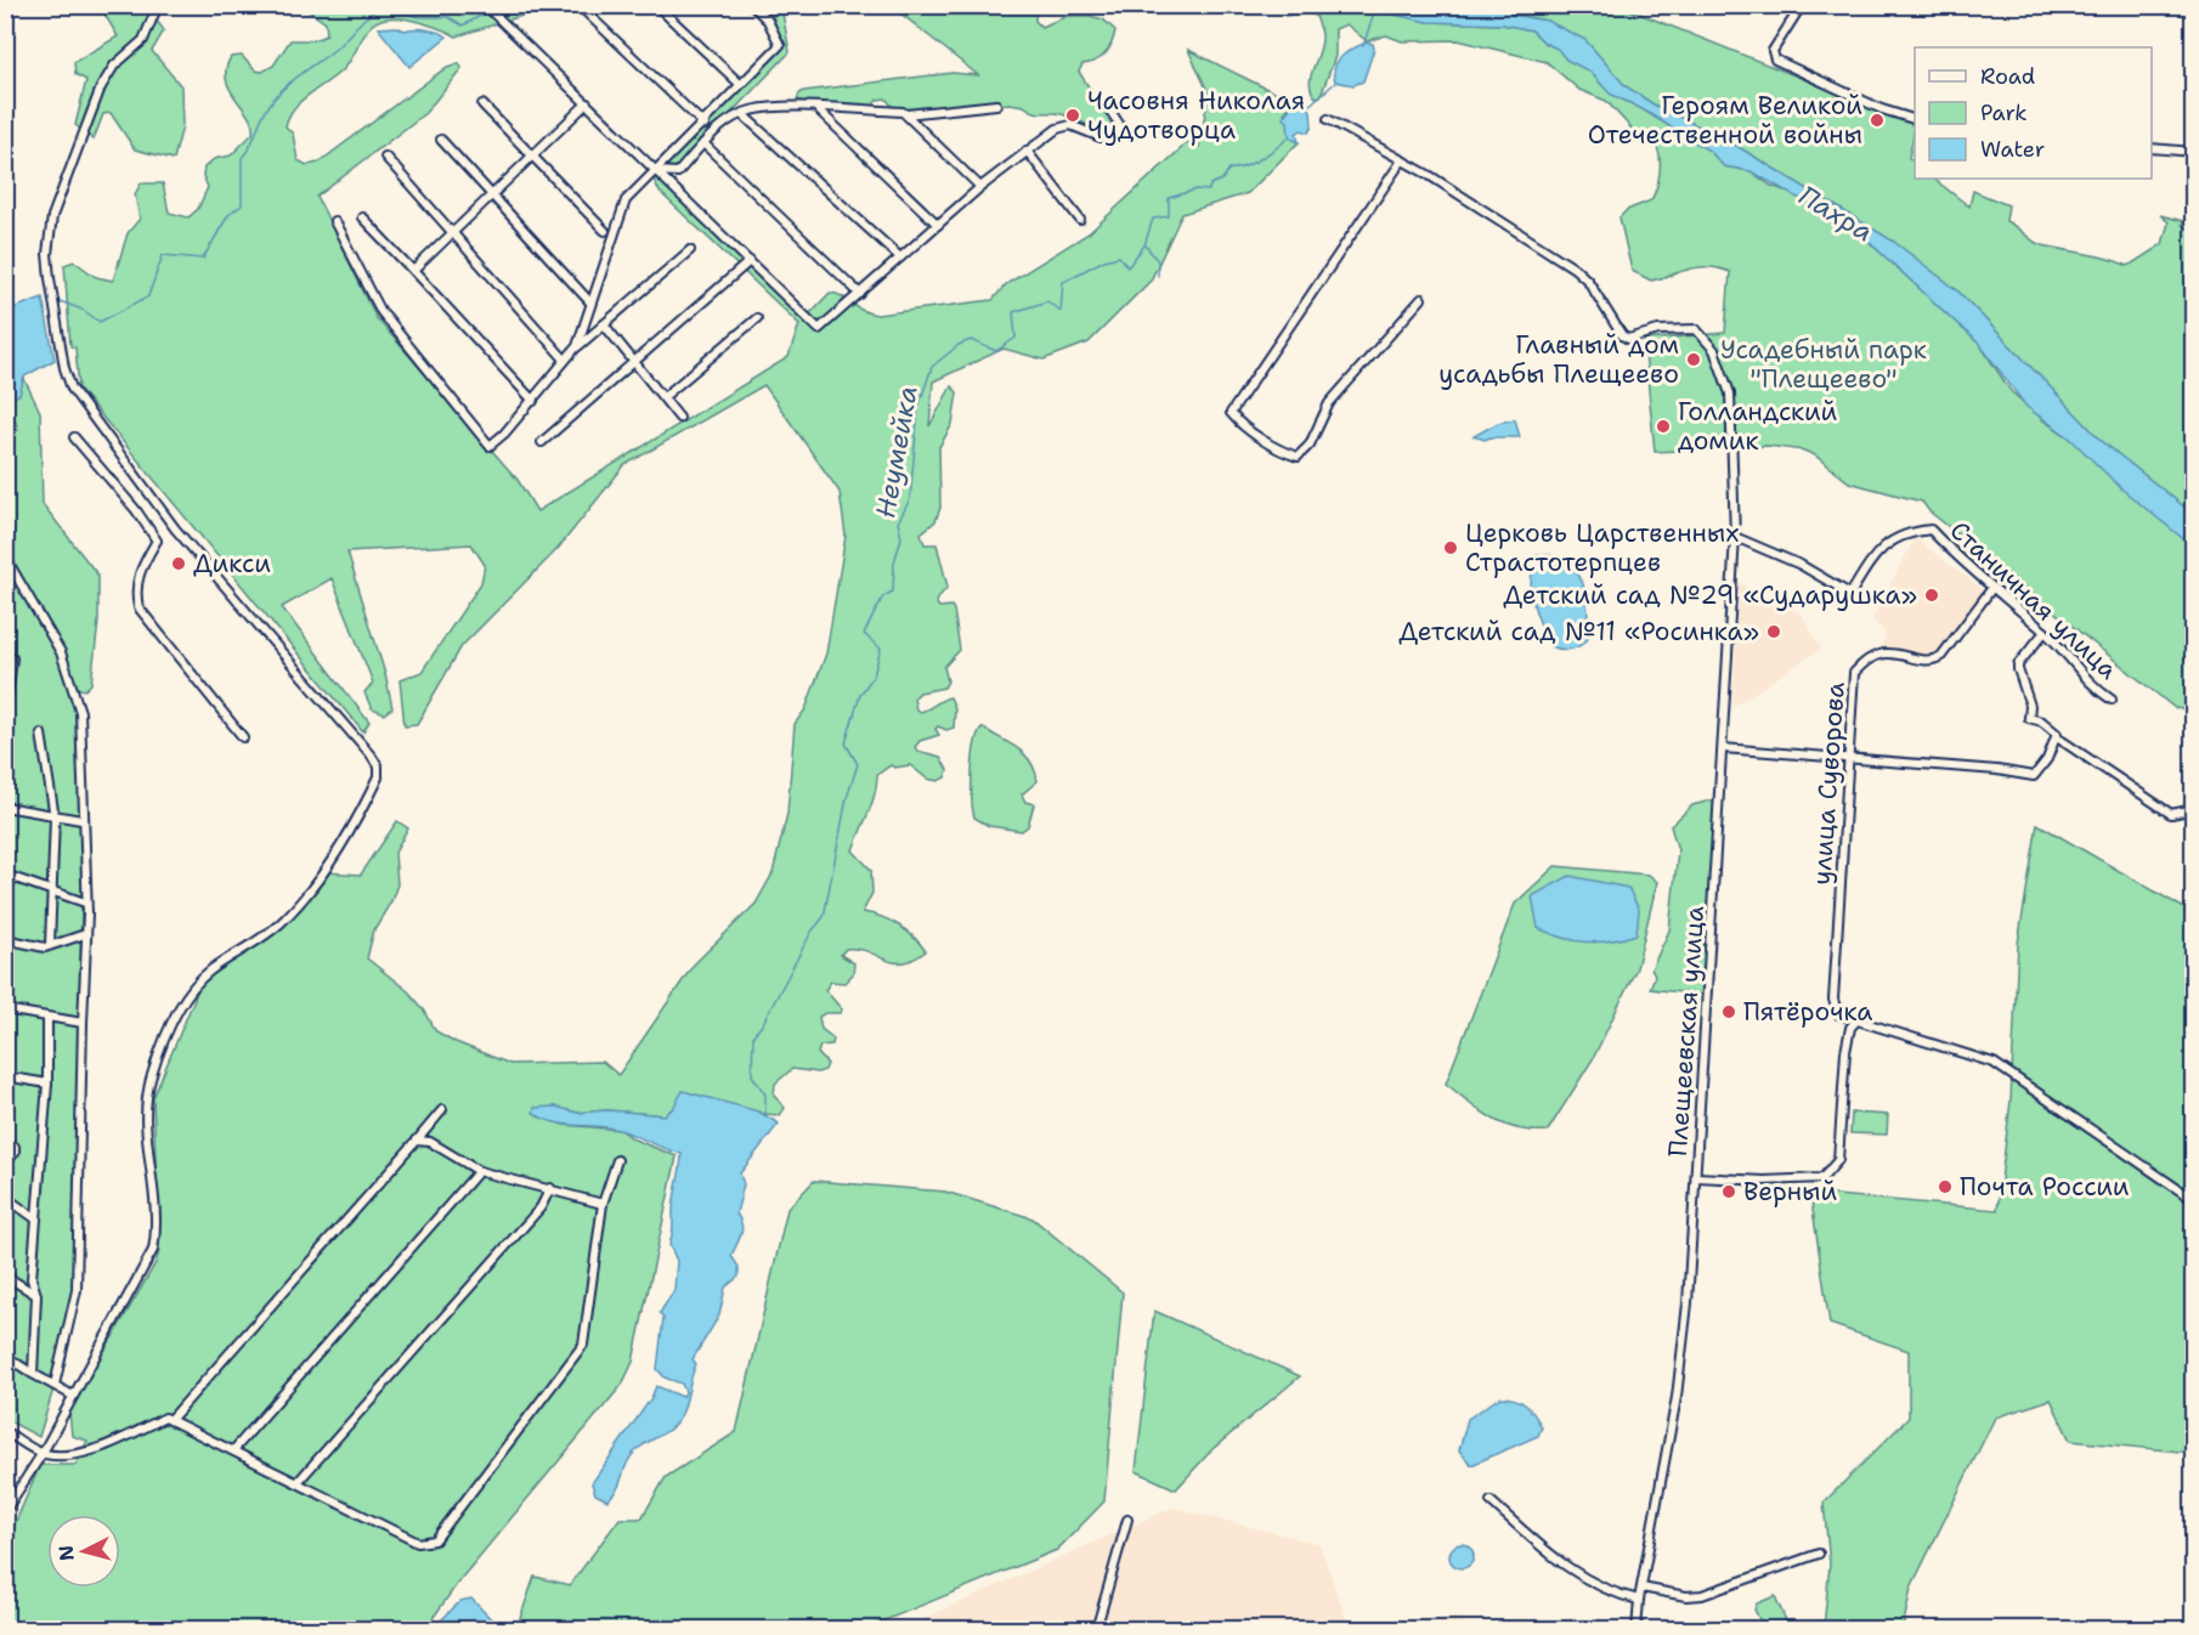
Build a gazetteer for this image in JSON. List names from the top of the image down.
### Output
{
  "streets": {
    "street": ["Станичная улица", "улица Суворова", "Плещеевская улица"]
  },
  "crossings": [
    ["Станичная улица", "улица Суворова"],
    ["Станичная улица", "Плещеевская улица"]
  ],
  "water": ["Пахра", "Неумейка"],
  "parks": ["Усадебный парк \"Плещеево\""],
  "places": [
    "Часовня Николая Чудотворца",
    "Героям Великой Отечественной войны",
    "Главный дом усадьбы Плещеево",
    "Голландский домик",
    "Церковь Царственных Страстотерпцев",
    "Дикси",
    "Детский сад №29 «Сударушка»",
    "Детский сад №11 «Росинка»",
    "Пятёрочка",
    "Почта России",
    "Верный"
  ],
  "legend": ["Road", "Park", "Water"],
  "north": "left"
}
